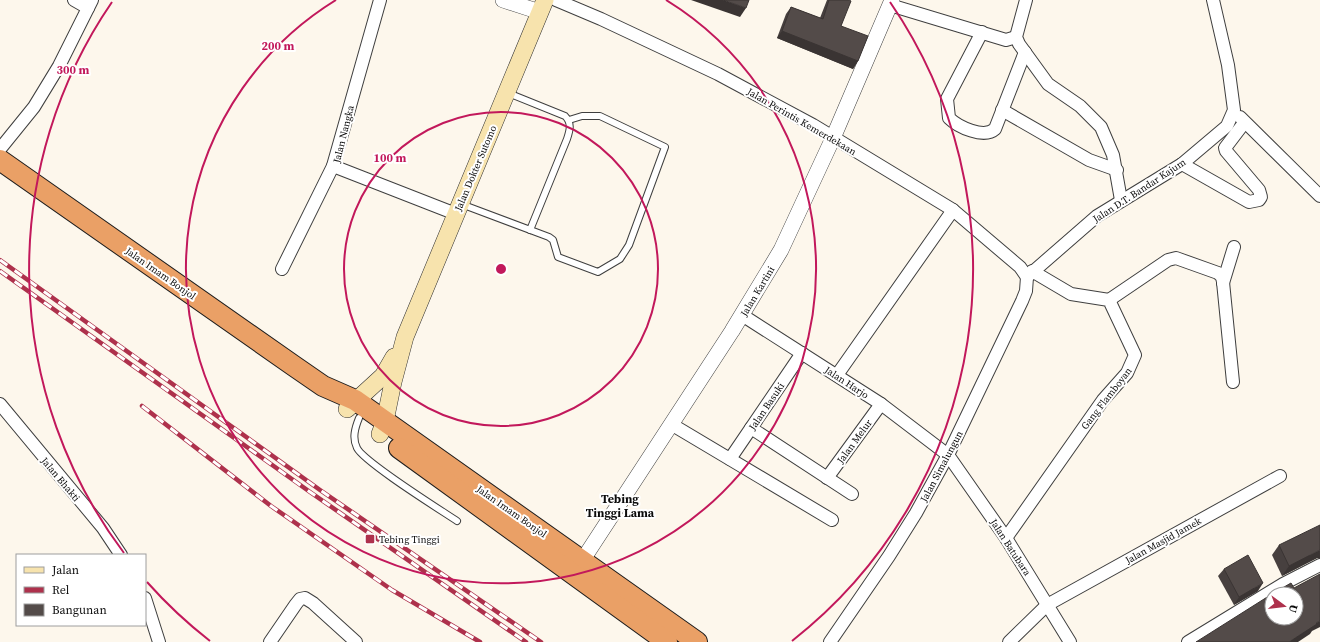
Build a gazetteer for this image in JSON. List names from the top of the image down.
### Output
{
  "streets": {
    "highway": ["Jalan Imam Bonjol"],
    "main road": ["Jalan Dokter Sutomo"],
    "street": [
      "Jalan Perintis Kemerdekaan",
      "Jalan Nangka",
      "Jalan D.T. Bandar Kajum",
      "Jalan Kartini",
      "Jalan Harjo",
      "Gang Flamboyan",
      "Jalan Basuki",
      "Jalan Melur",
      "Jalan Simalungun",
      "Jalan Bhakti",
      "Jalan Masjid Jamek",
      "Jalan Batubara"
    ]
  },
  "crossings": [
    ["Jalan Perintis Kemerdekaan", "Jalan D.T. Bandar Kajum"],
    ["Jalan Perintis Kemerdekaan", "Jalan Kartini"],
    ["Jalan Perintis Kemerdekaan", "Jalan Simalungun"],
    ["Jalan Nangka", "Jalan Dokter Sutomo"],
    ["Jalan Dokter Sutomo", "Jalan Imam Bonjol"],
    ["Jalan D.T. Bandar Kajum", "Jalan Simalungun"],
    ["Jalan Imam Bonjol", "Jalan Kartini"],
    ["Jalan Kartini", "Jalan Harjo"],
    ["Jalan Harjo", "Jalan Basuki"],
    ["Jalan Harjo", "Jalan Melur"],
    ["Jalan Harjo", "Jalan Simalungun"],
    ["Jalan Harjo", "Jalan Batubara"],
    ["Gang Flamboyan", "Jalan Batubara"],
    ["Jalan Simalungun", "Jalan Batubara"],
    ["Jalan Masjid Jamek", "Jalan Batubara"]
  ],
  "districts": ["Tebing Tinggi Lama"],
  "places": {
    "transit": ["Tebing Tinggi"]
  },
  "legend": ["Jalan", "Rel", "Bangunan"],
  "north": "right",
  "rings": ["200 m", "300 m", "100 m"]
}
